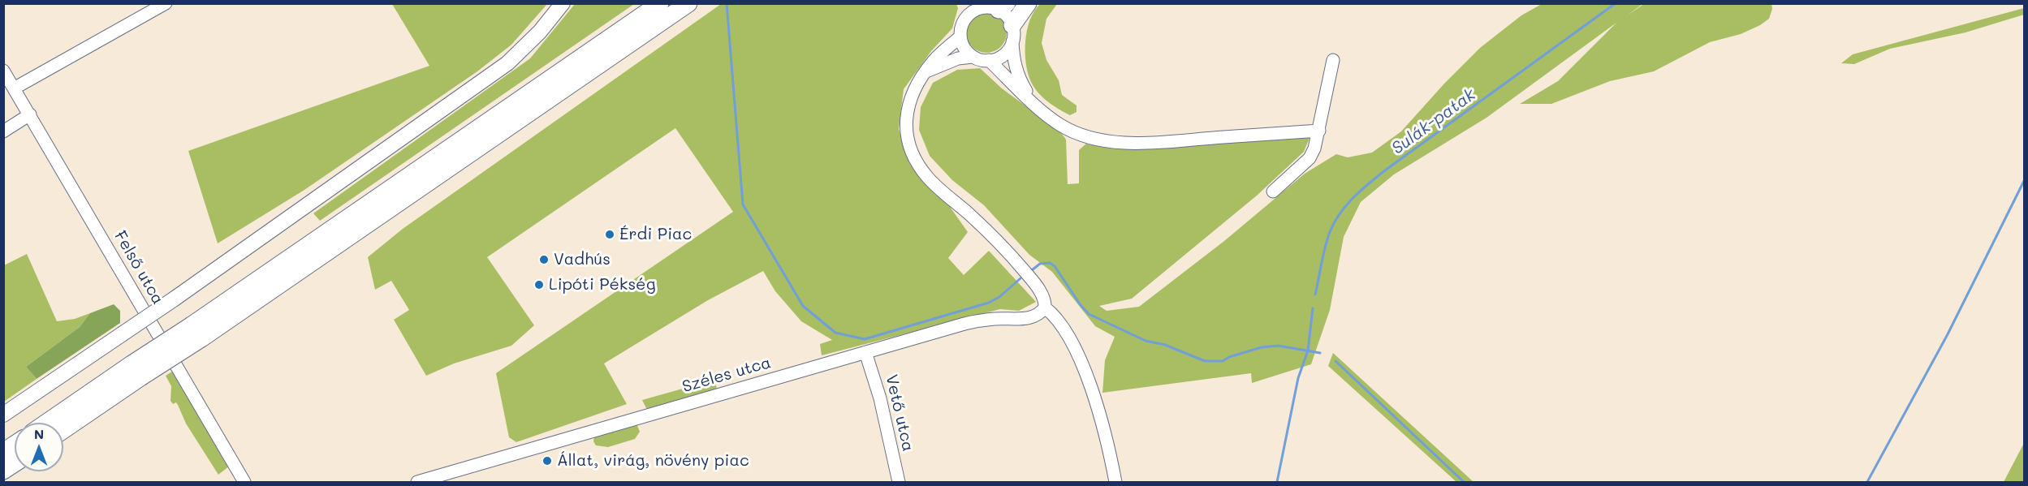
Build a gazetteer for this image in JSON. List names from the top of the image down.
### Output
{
  "streets": {
    "street": ["Felső utca", "Széles utca", "Vető utca"]
  },
  "crossings": [
    ["Széles utca", "Vető utca"]
  ],
  "water": ["Sulák-patak"],
  "places": [
    "Érdi Piac",
    "Vadhús",
    "Lipóti Pékség",
    "Állat, virág, növény piac"
  ],
  "north": "top"
}
